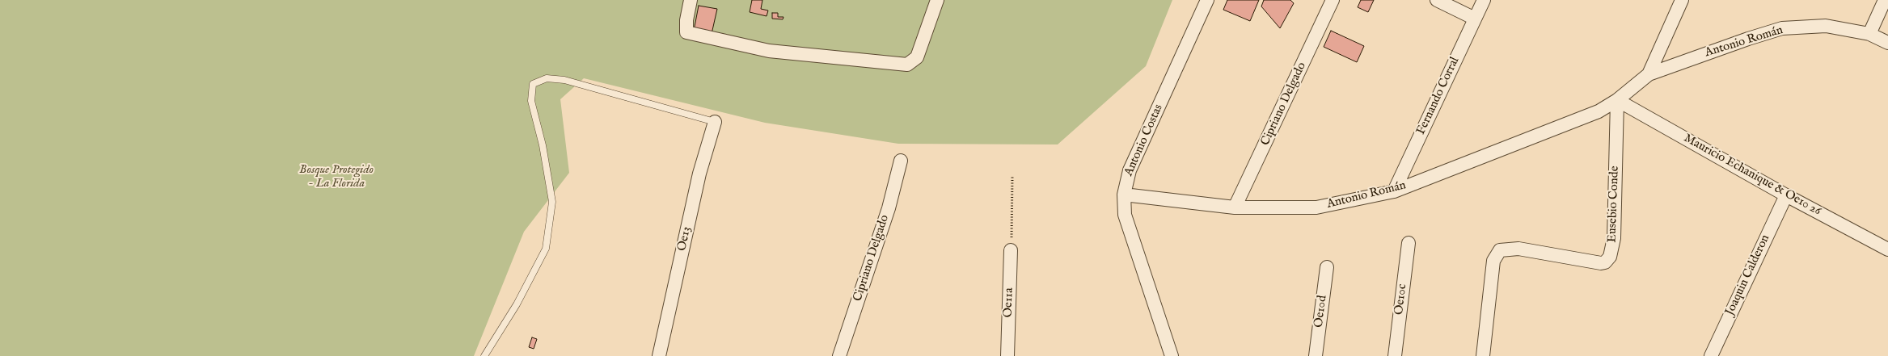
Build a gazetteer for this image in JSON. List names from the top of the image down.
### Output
{
  "streets": {
    "street": [
      "Antonio Román",
      "Fernando Corral",
      "Cipriano Delgado",
      "Antonio Costas",
      "Mauricio Echanique & Oe10 26",
      "Eusebio Conde",
      "Oe13",
      "Joaquin Calderon",
      "Oe10c",
      "Oe11a",
      "Oe10d"
    ]
  },
  "crossings": [
    ["Antonio Román", "Fernando Corral"],
    ["Antonio Román", "Cipriano Delgado"],
    ["Antonio Román", "Antonio Costas"],
    ["Antonio Román", "Mauricio Echanique & Oe10 26"],
    ["Antonio Román", "Eusebio Conde"],
    ["Mauricio Echanique & Oe10 26", "Eusebio Conde"],
    ["Mauricio Echanique & Oe10 26", "Joaquin Calderon"]
  ],
  "parks": ["Bosque Protegido - La Florida"]
}
